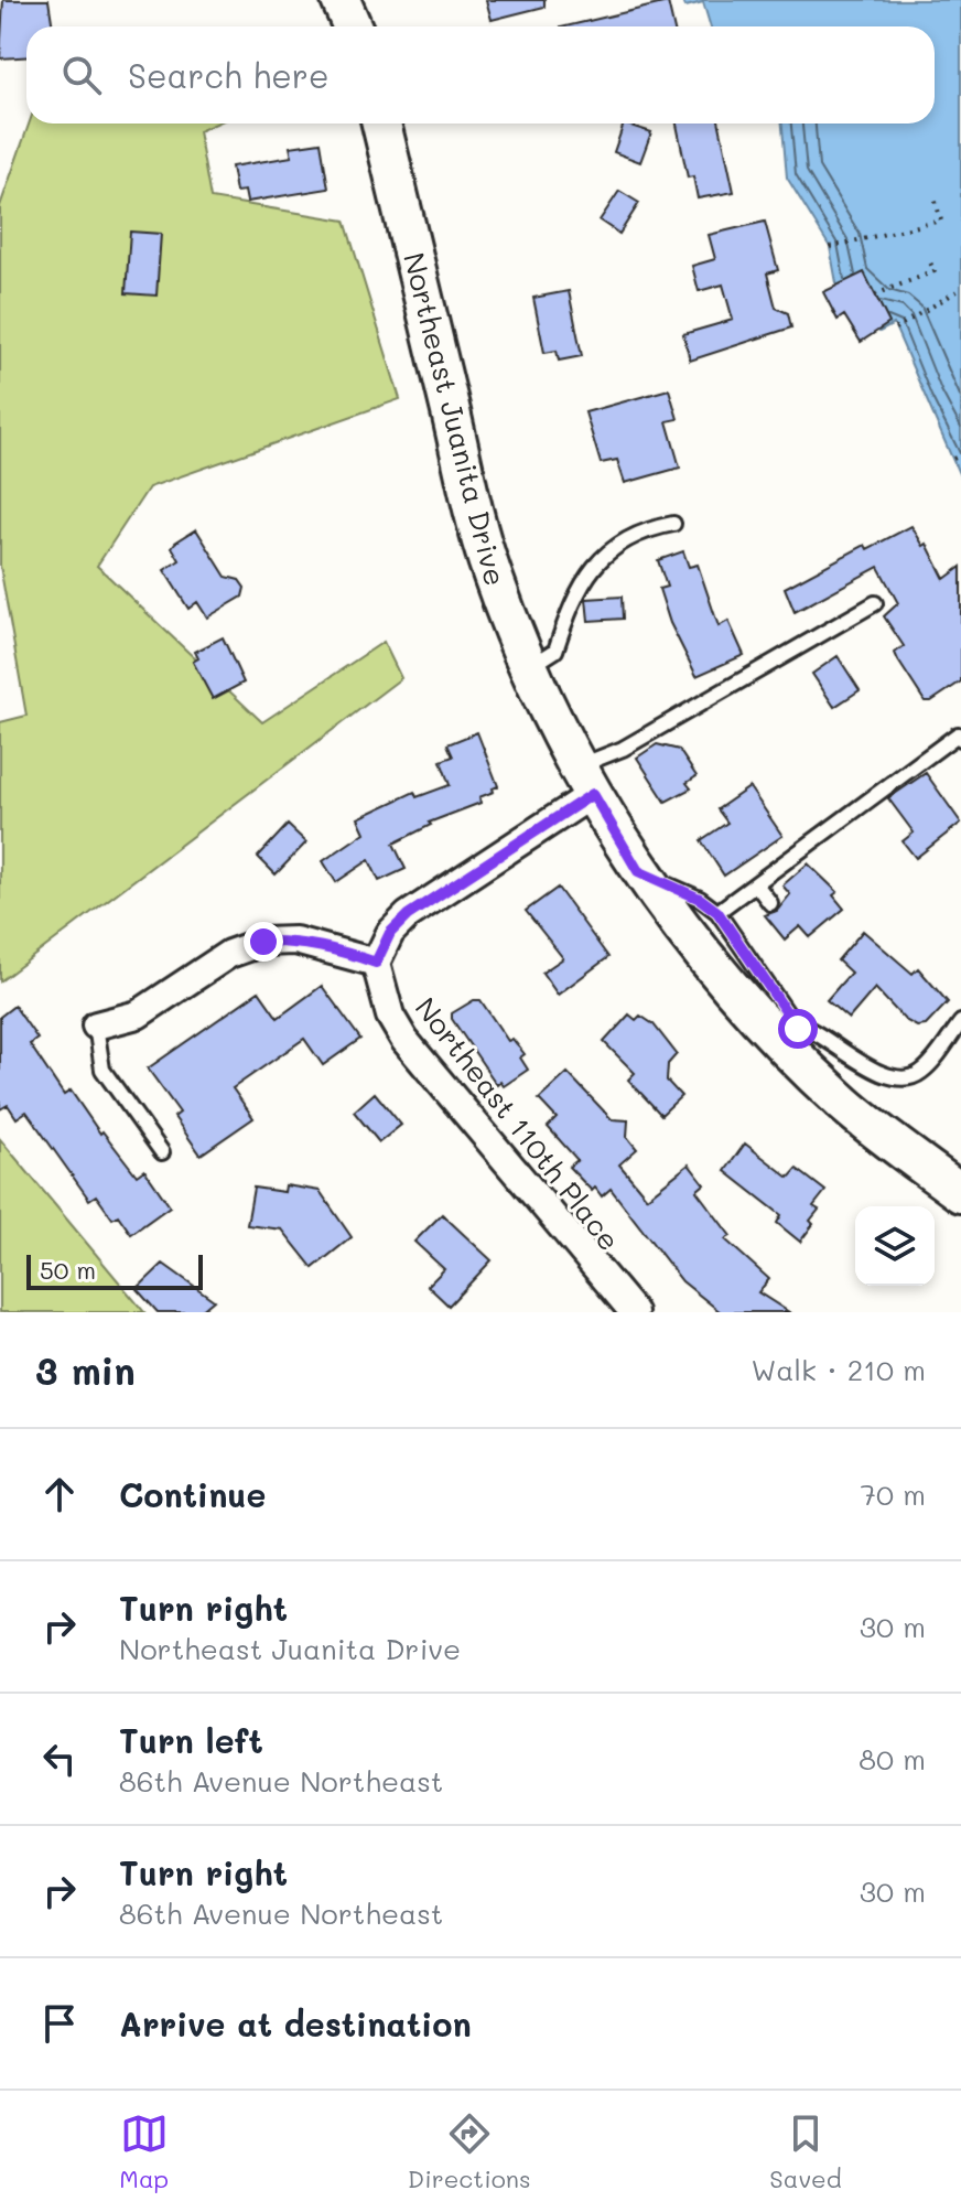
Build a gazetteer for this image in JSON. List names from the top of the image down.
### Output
{
  "streets": {
    "main road": ["Northeast Juanita Drive"],
    "street": ["Northeast 110th Place"]
  },
  "scale_bar": "50 m",
  "page": {
    "search": "Search here",
    "scale": "50 m",
    "heading": ["3 min", "Walk · 210 m"],
    "list": [
      ["Continue", "70 m"],
      ["Turn right", "Northeast Juanita Drive", "30 m"],
      ["Turn left", "86th Avenue Northeast", "80 m"],
      ["Turn right", "86th Avenue Northeast", "30 m"],
      "Arrive at destination"
    ],
    "nav": ["Map", "Directions", "Saved"]
  }
}
